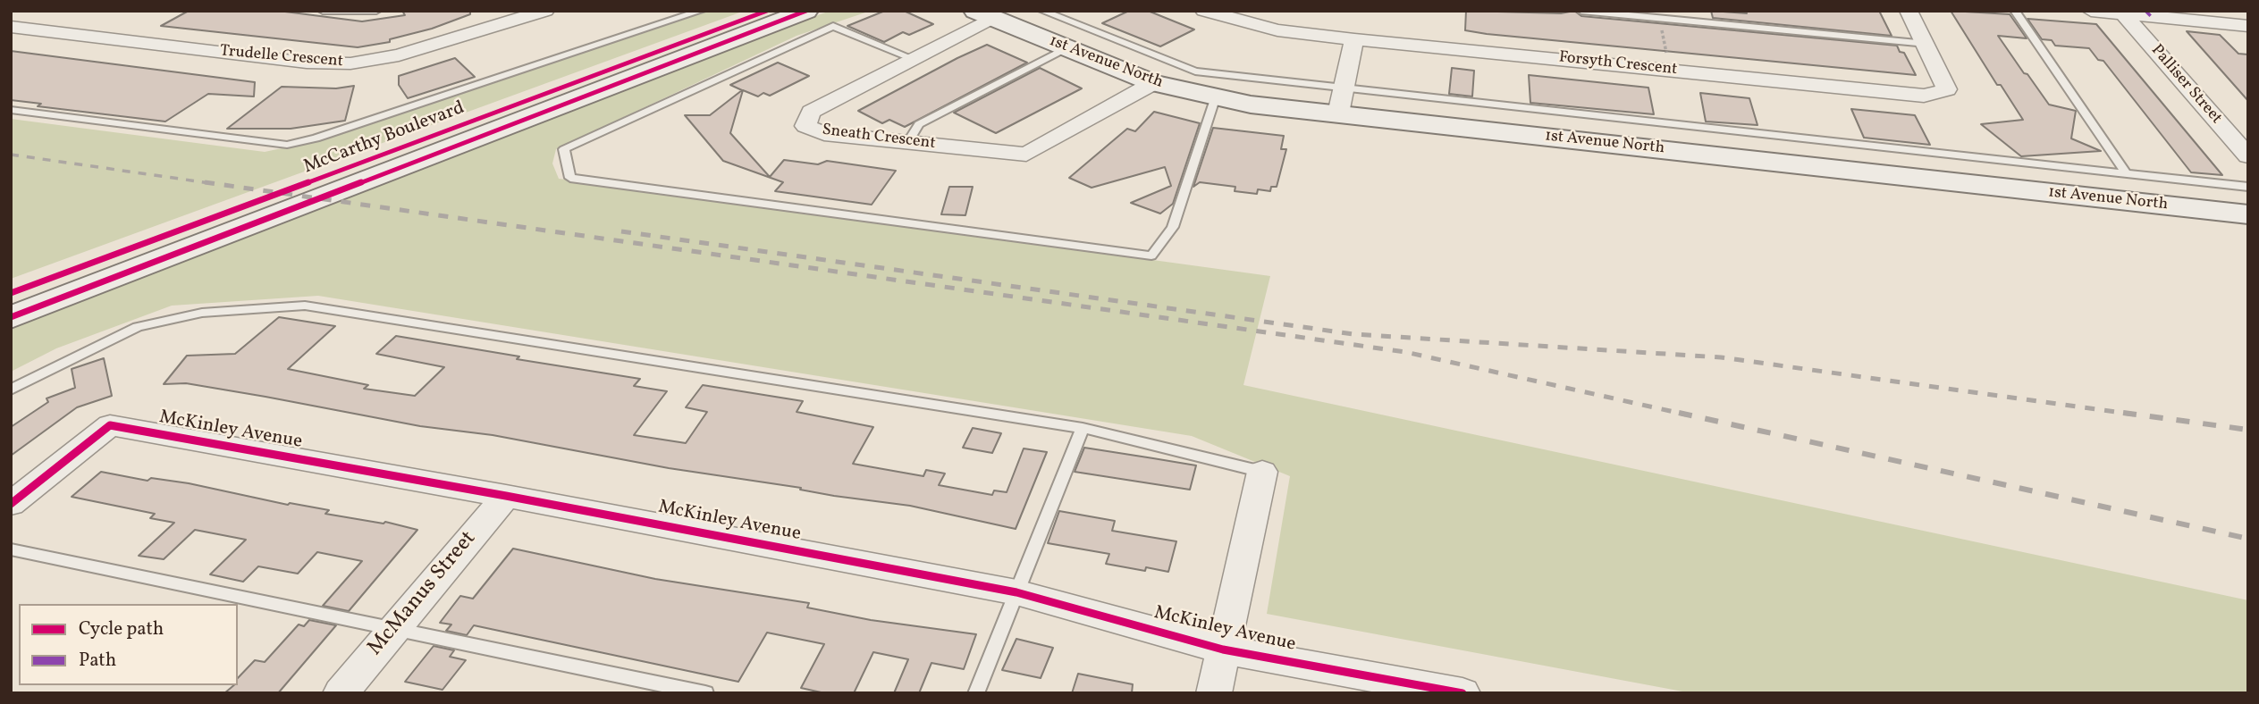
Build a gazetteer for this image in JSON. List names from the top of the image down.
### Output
{
  "streets": {
    "main road": ["1st Avenue North", "McCarthy Boulevard"],
    "street": [
      "Trudelle Crescent",
      "Forsyth Crescent",
      "Palliser Street",
      "Sneath Crescent",
      "McKinley Avenue",
      "McManus Street"
    ]
  },
  "crossings": [
    ["1st Avenue North", "Sneath Crescent"],
    ["McKinley Avenue", "McManus Street"]
  ],
  "legend": ["Cycle path", "Path"]
}
